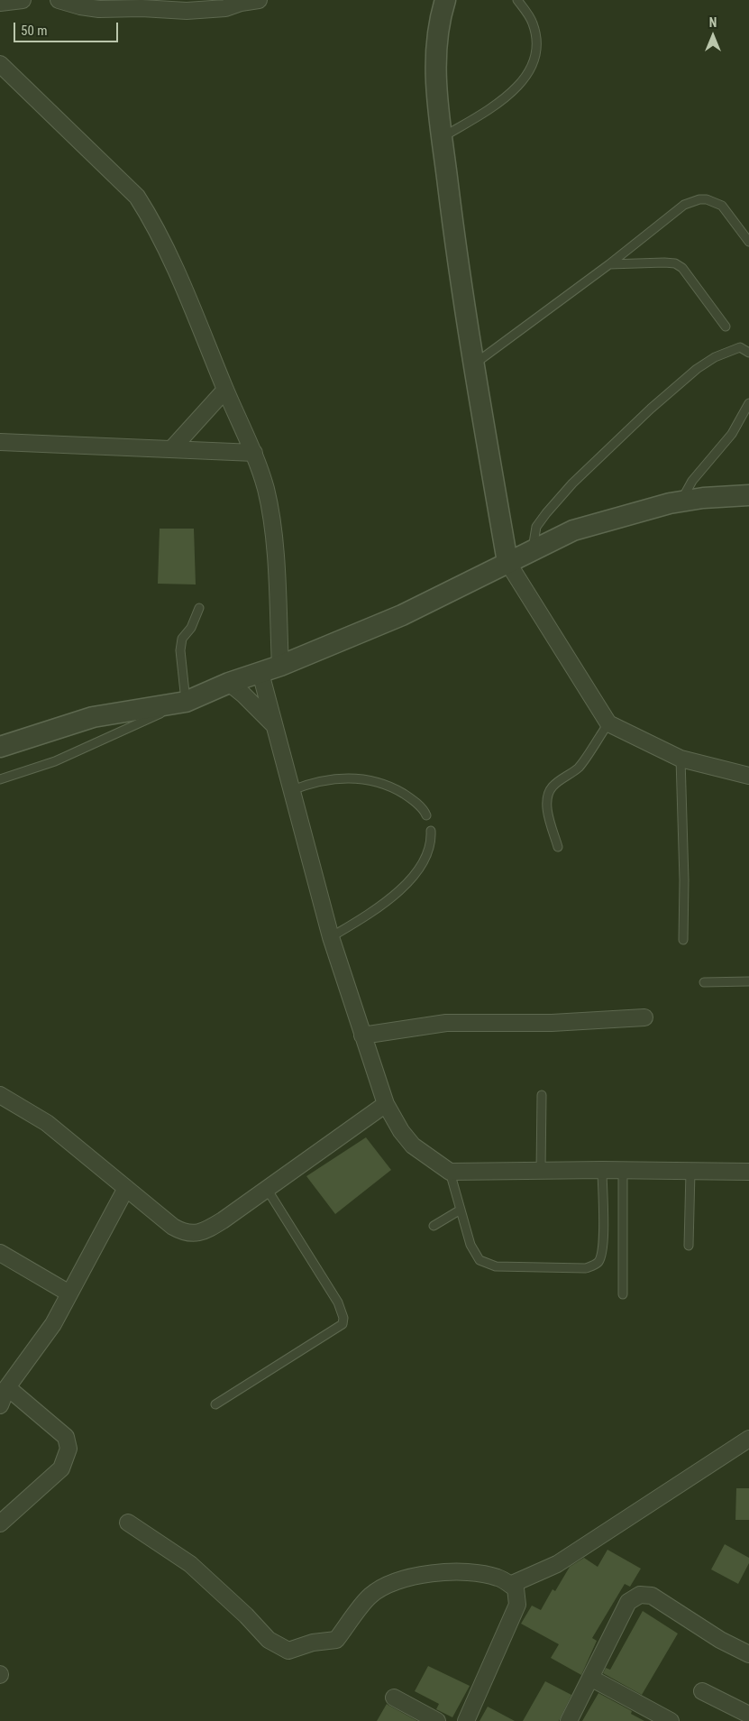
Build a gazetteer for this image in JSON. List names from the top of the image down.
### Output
{
  "scale_bar": "50 m",
  "north": "top"
}
